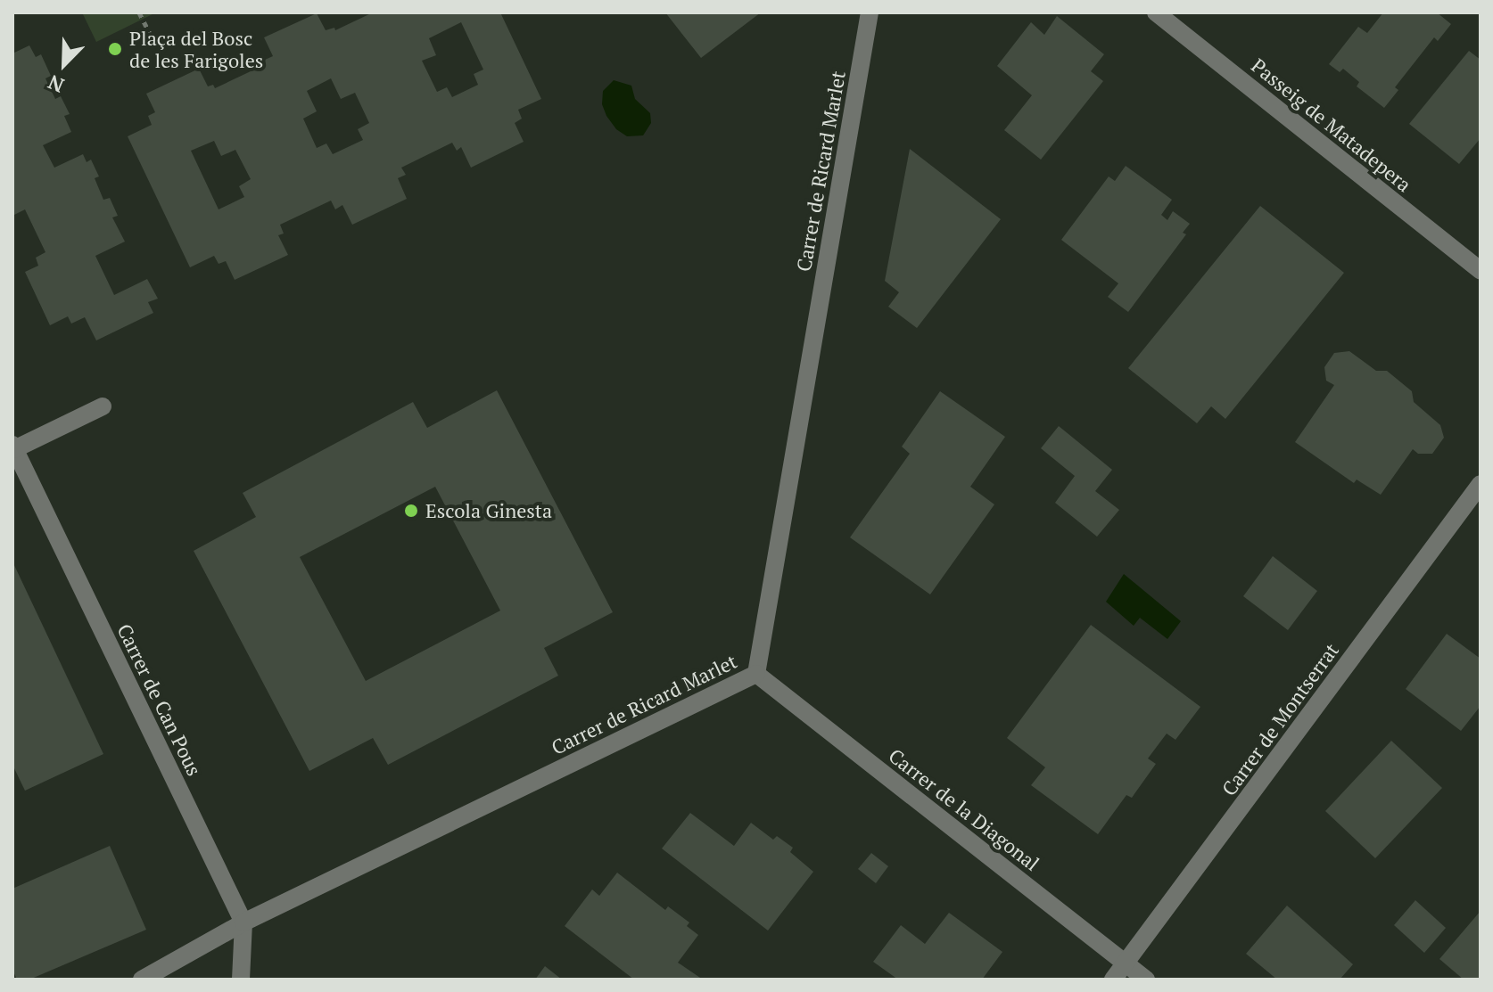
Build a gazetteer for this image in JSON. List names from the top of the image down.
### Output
{
  "streets": {
    "street": [
      "Passeig de Matadepera",
      "Carrer de Ricard Marlet",
      "Carrer de Can Pous",
      "Carrer de Montserrat",
      "Carrer de la Diagonal"
    ]
  },
  "crossings": [
    ["Carrer de Ricard Marlet", "Carrer de Can Pous"],
    ["Carrer de Ricard Marlet", "Carrer de la Diagonal"],
    ["Carrer de Montserrat", "Carrer de la Diagonal"]
  ],
  "places": ["Plaça del Bosc de les Farigoles", "Escola Ginesta"],
  "north": "bottom left"
}
